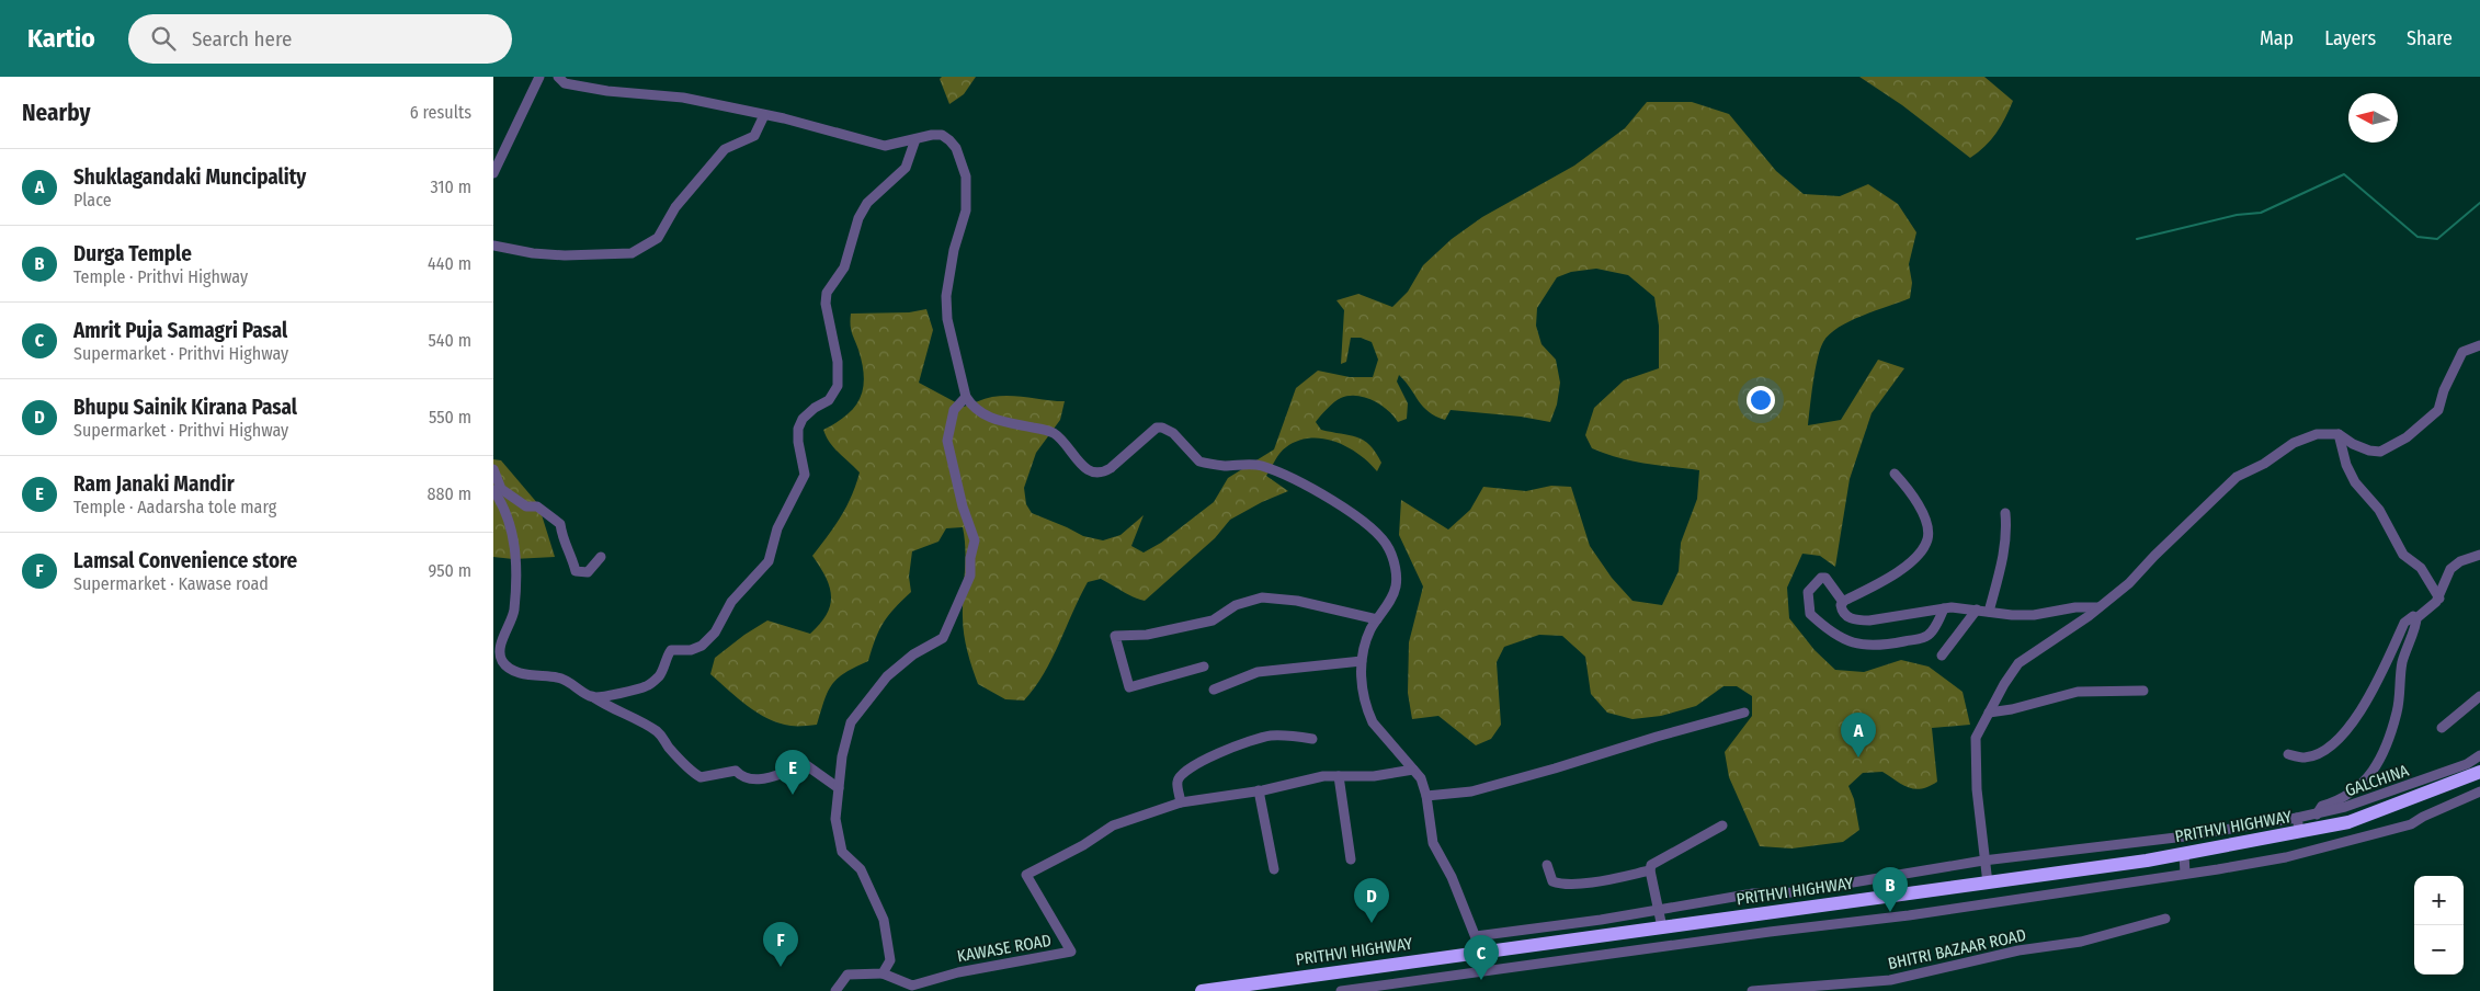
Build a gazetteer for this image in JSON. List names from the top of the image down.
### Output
{
  "streets": {
    "highway": ["PRITHVI HIGHWAY"],
    "street": ["GALCHINA", "KAWASE ROAD", "BHITRI BAZAAR ROAD"]
  },
  "north": "left",
  "page": {
    "header": "Kartio",
    "search": "Search here",
    "nav": ["Map", "Layers", "Share"],
    "heading": ["Nearby", "6 results"],
    "list": [
      {
        "mark": "A",
        "name": "Shuklagandaki Muncipality",
        "note": "Place",
        "value": "310 m"
      },
      {
        "mark": "B",
        "name": "Durga Temple",
        "note": "Temple · Prithvi Highway",
        "value": "440 m"
      },
      {
        "mark": "C",
        "name": "Amrit Puja Samagri Pasal",
        "note": "Supermarket · Prithvi Highway",
        "value": "540 m"
      },
      {
        "mark": "D",
        "name": "Bhupu Sainik Kirana Pasal",
        "note": "Supermarket · Prithvi Highway",
        "value": "550 m"
      },
      {
        "mark": "E",
        "name": "Ram Janaki Mandir",
        "note": "Temple · Aadarsha tole marg",
        "value": "880 m"
      },
      {
        "mark": "F",
        "name": "Lamsal Convenience store",
        "note": "Supermarket · Kawase road",
        "value": "950 m"
      }
    ],
    "pins": [
      "A",
      "E",
      "B",
      "D",
      "F",
      "C"
    ],
    "map_buttons": ["+", "−"]
  }
}
